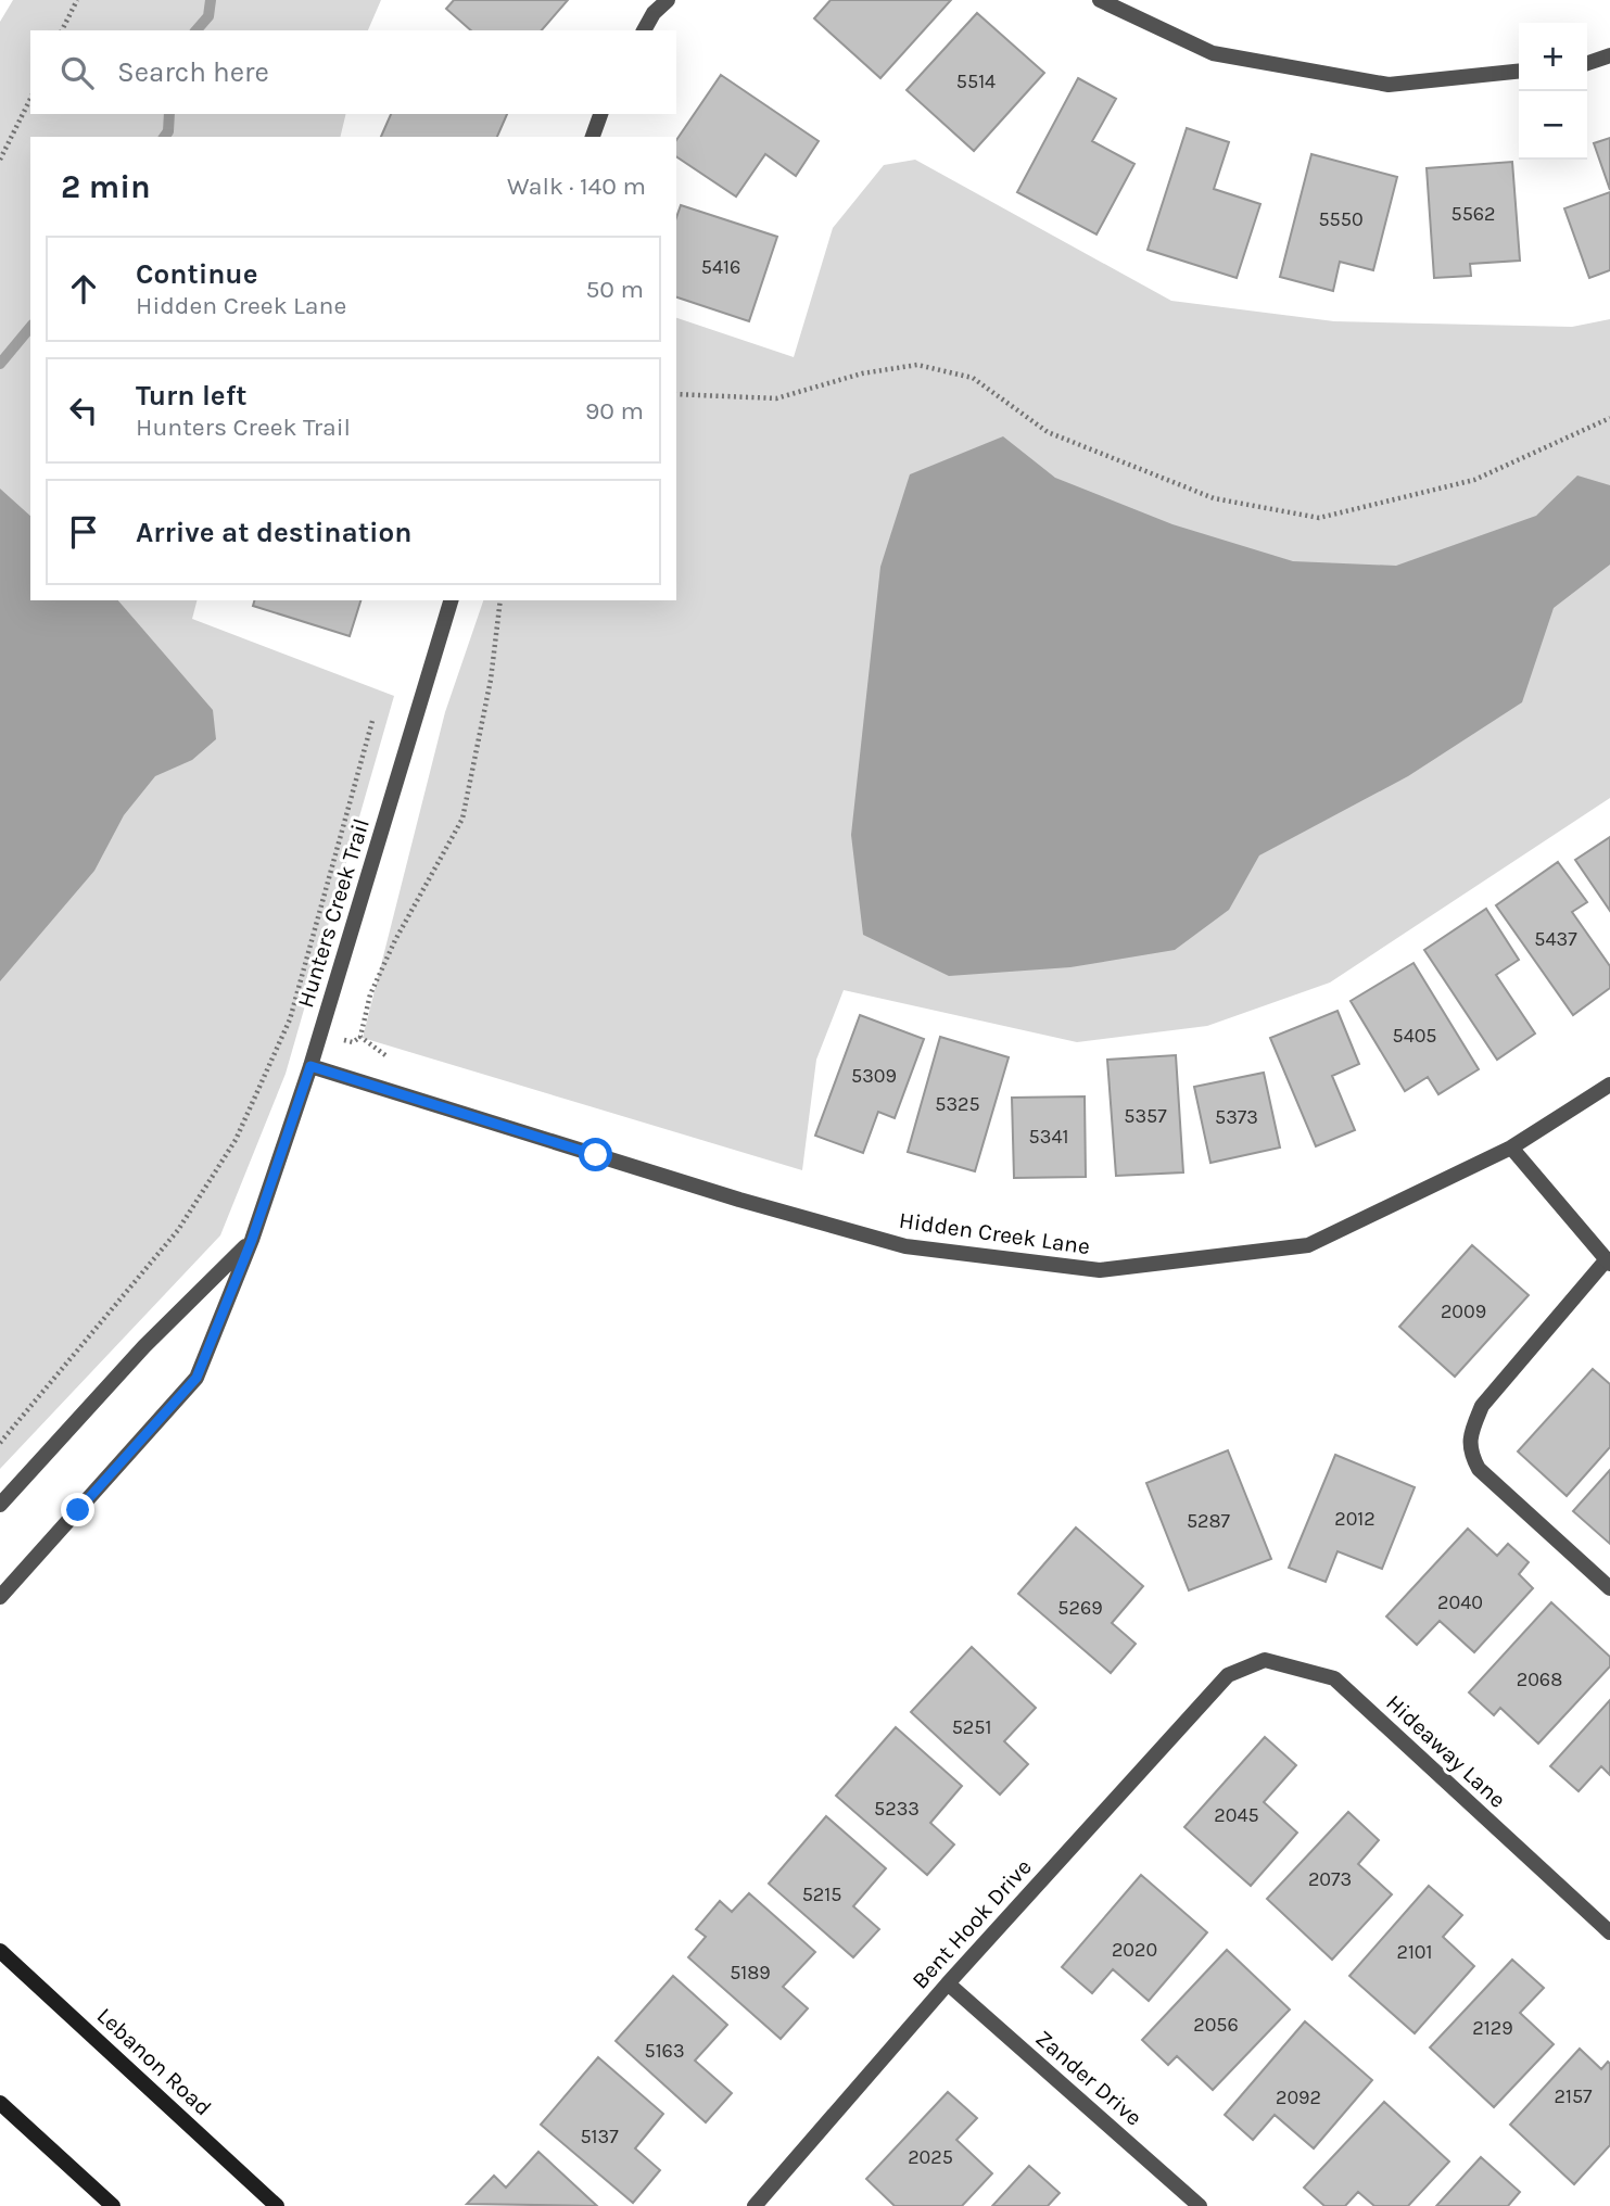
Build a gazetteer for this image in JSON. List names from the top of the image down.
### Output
{
  "streets": {
    "main road": ["Lebanon Road"],
    "street": [
      "Hunters Creek Trail",
      "Hidden Creek Lane",
      "Hideaway Lane",
      "Bent Hook Drive",
      "Zander Drive"
    ]
  },
  "crossings": [
    ["Hunters Creek Trail", "Hidden Creek Lane"],
    ["Hideaway Lane", "Bent Hook Drive"],
    ["Bent Hook Drive", "Zander Drive"]
  ],
  "house_numbers": [
    "5514",
    "5562",
    "5550",
    "5416",
    "5437",
    "5405",
    "5309",
    "5325",
    "5357",
    "5373",
    "5341",
    "2009",
    "2012",
    "5287",
    "2040",
    "5269",
    "2068",
    "5251",
    "5233",
    "2045",
    "2073",
    "5215",
    "2020",
    "2101",
    "5189",
    "2056",
    "2129",
    "5163",
    "2157",
    "2092",
    "5137",
    "2025"
  ],
  "page": {
    "map_buttons": ["+", "−"],
    "search": "Search here",
    "heading": ["2 min", "Walk · 140 m"],
    "list": [
      ["Continue", "Hidden Creek Lane", "50 m"],
      ["Turn left", "Hunters Creek Trail", "90 m"],
      "Arrive at destination"
    ]
  }
}
